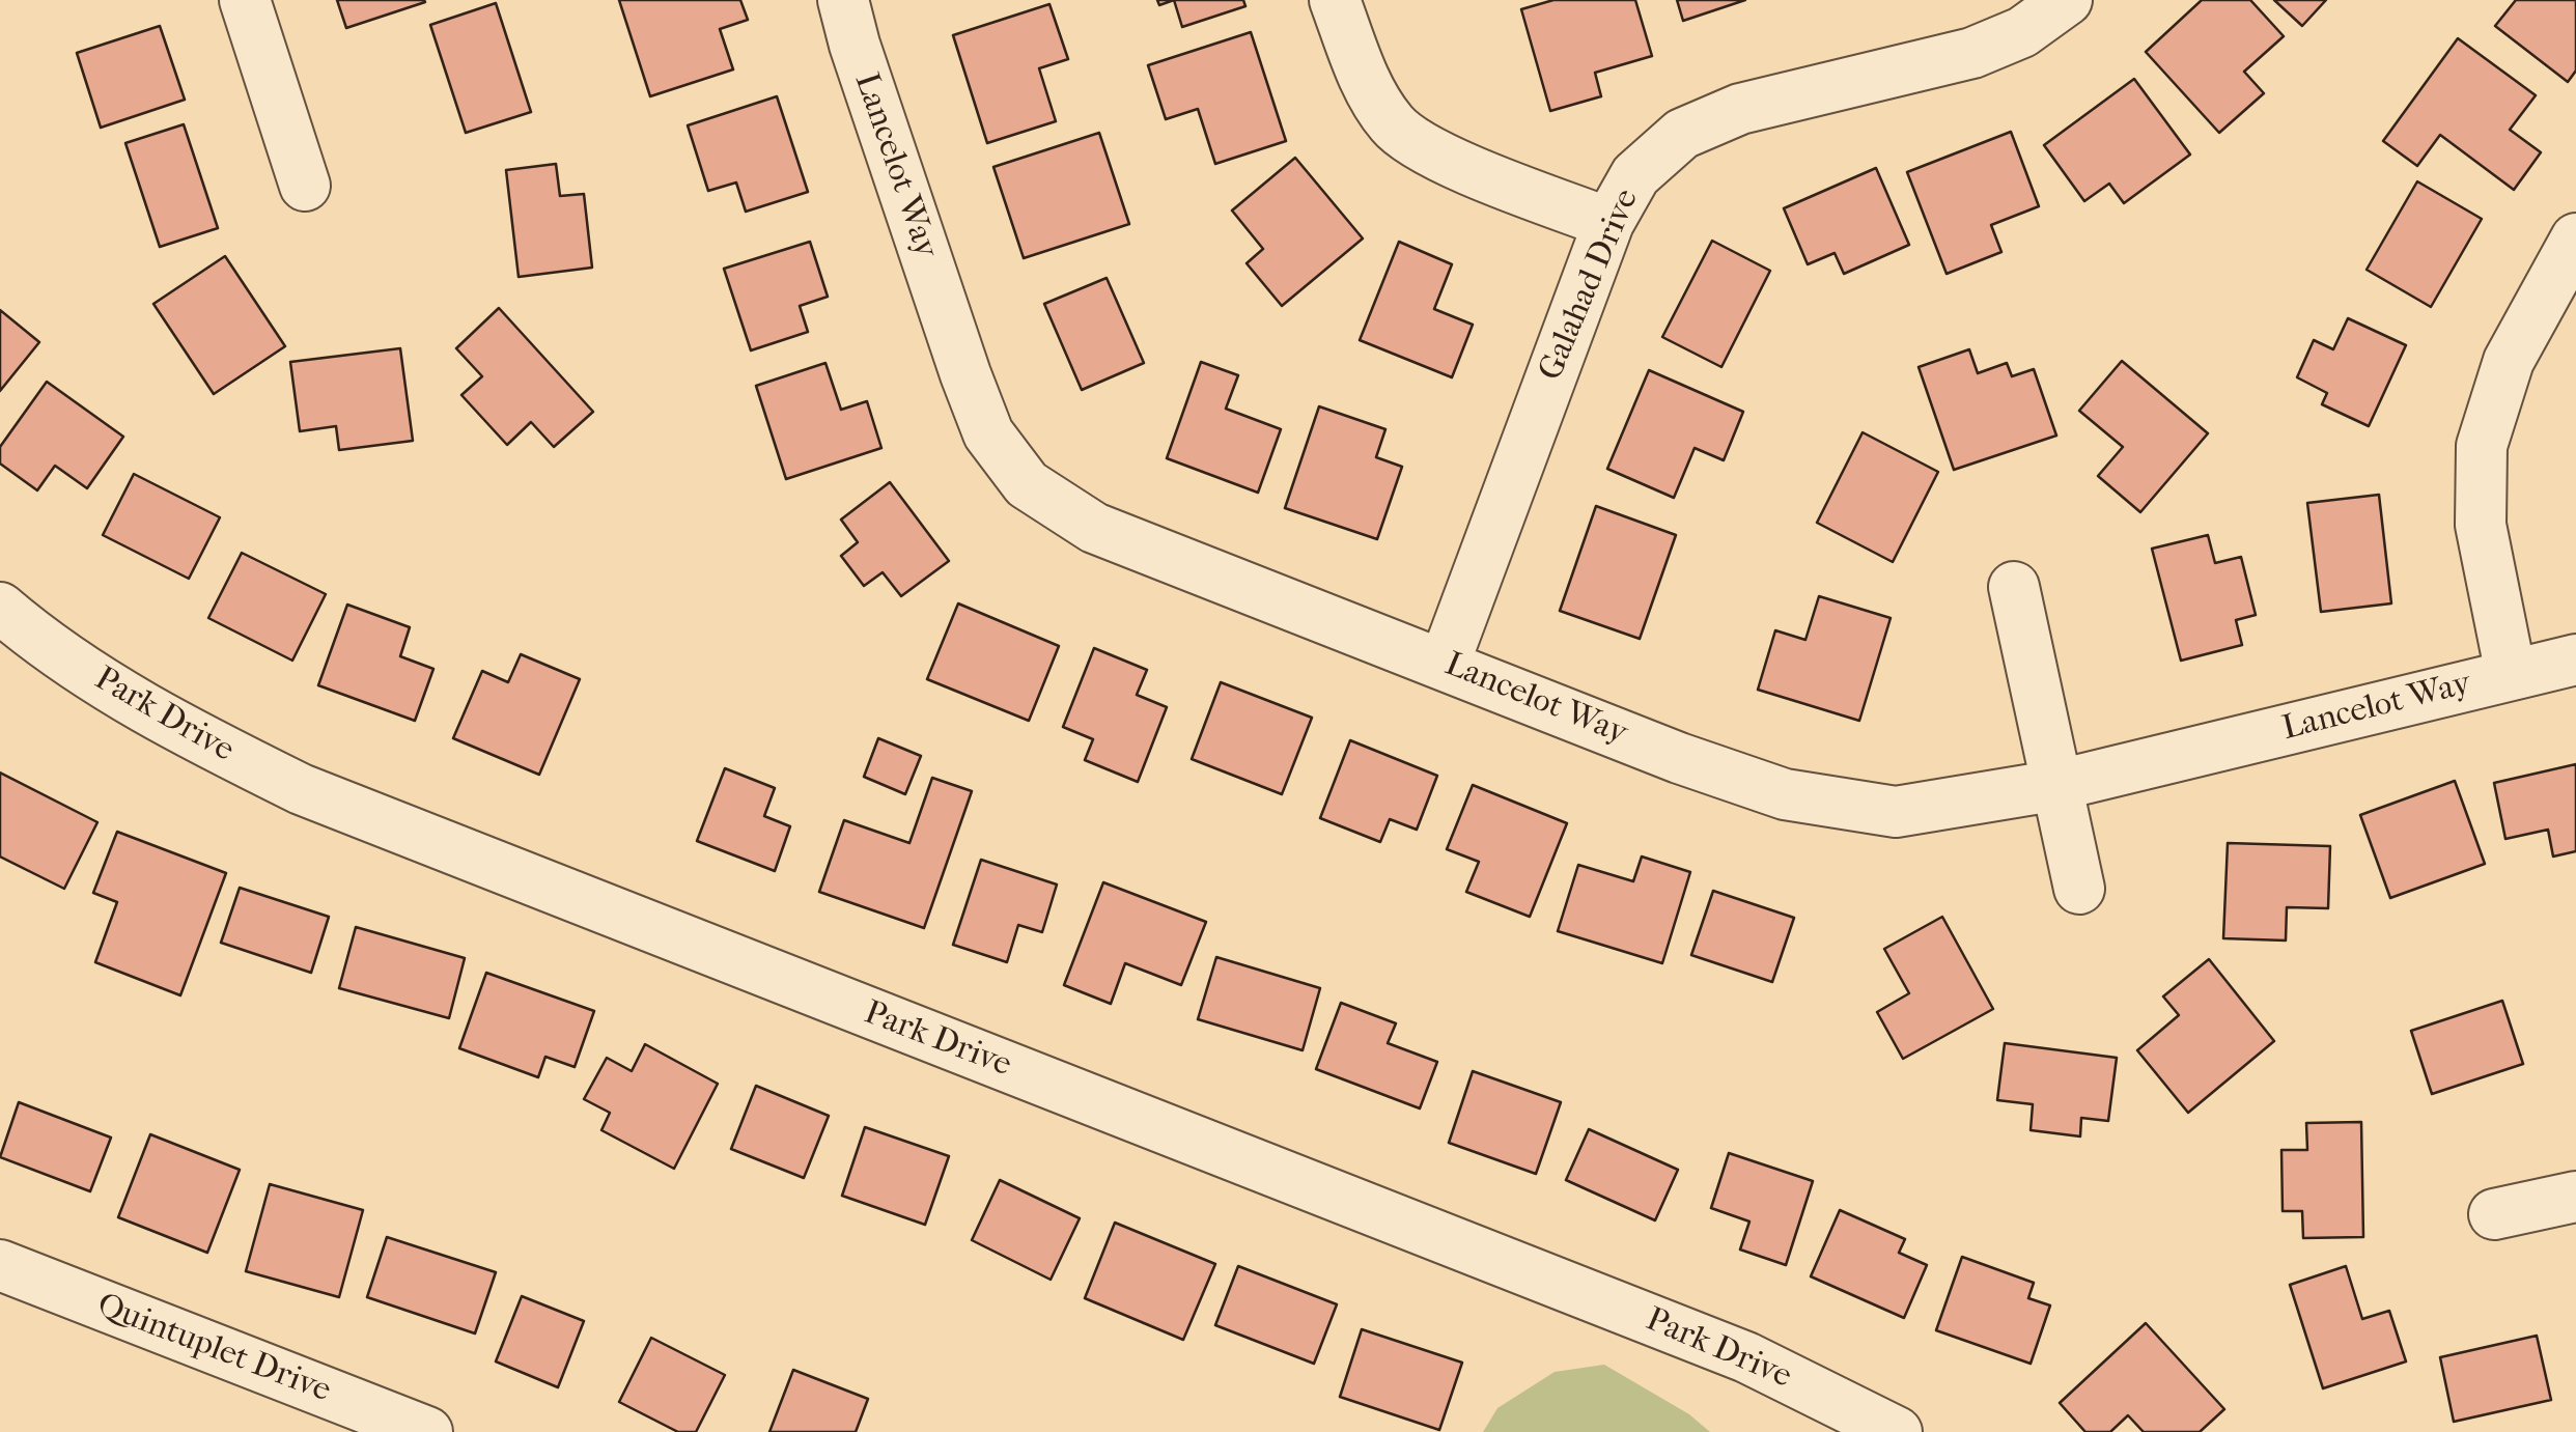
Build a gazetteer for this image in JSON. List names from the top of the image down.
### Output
{
  "streets": {
    "street": [
      "Lancelot Way",
      "Galahad Drive",
      "Park Drive",
      "Quintuplet Drive"
    ]
  },
  "crossings": [
    ["Lancelot Way", "Galahad Drive"]
  ]
}
